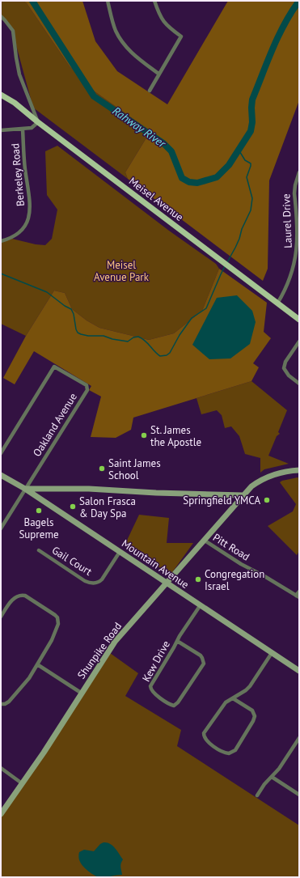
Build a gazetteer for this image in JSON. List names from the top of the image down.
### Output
{
  "streets": {
    "main road": ["Meisel Avenue"],
    "street": [
      "Berkeley Road",
      "Laurel Drive",
      "Oakland Avenue",
      "Pitt Road",
      "Gail Court",
      "Mountain Avenue",
      "Shunpike Road",
      "Kew Drive"
    ]
  },
  "crossings": [
    ["Meisel Avenue", "Laurel Drive"],
    ["Oakland Avenue", "Mountain Avenue"],
    ["Pitt Road", "Shunpike Road"],
    ["Gail Court", "Mountain Avenue"],
    ["Mountain Avenue", "Shunpike Road"],
    ["Mountain Avenue", "Kew Drive"]
  ],
  "water": ["Rahway River"],
  "parks": ["Meisel Avenue Park"],
  "places": [
    "St. James the Apostle",
    "Saint James School",
    "Springfield YMCA",
    "Salon Frasca & Day Spa",
    "Bagels Supreme",
    "Congregation Israel"
  ]
}
